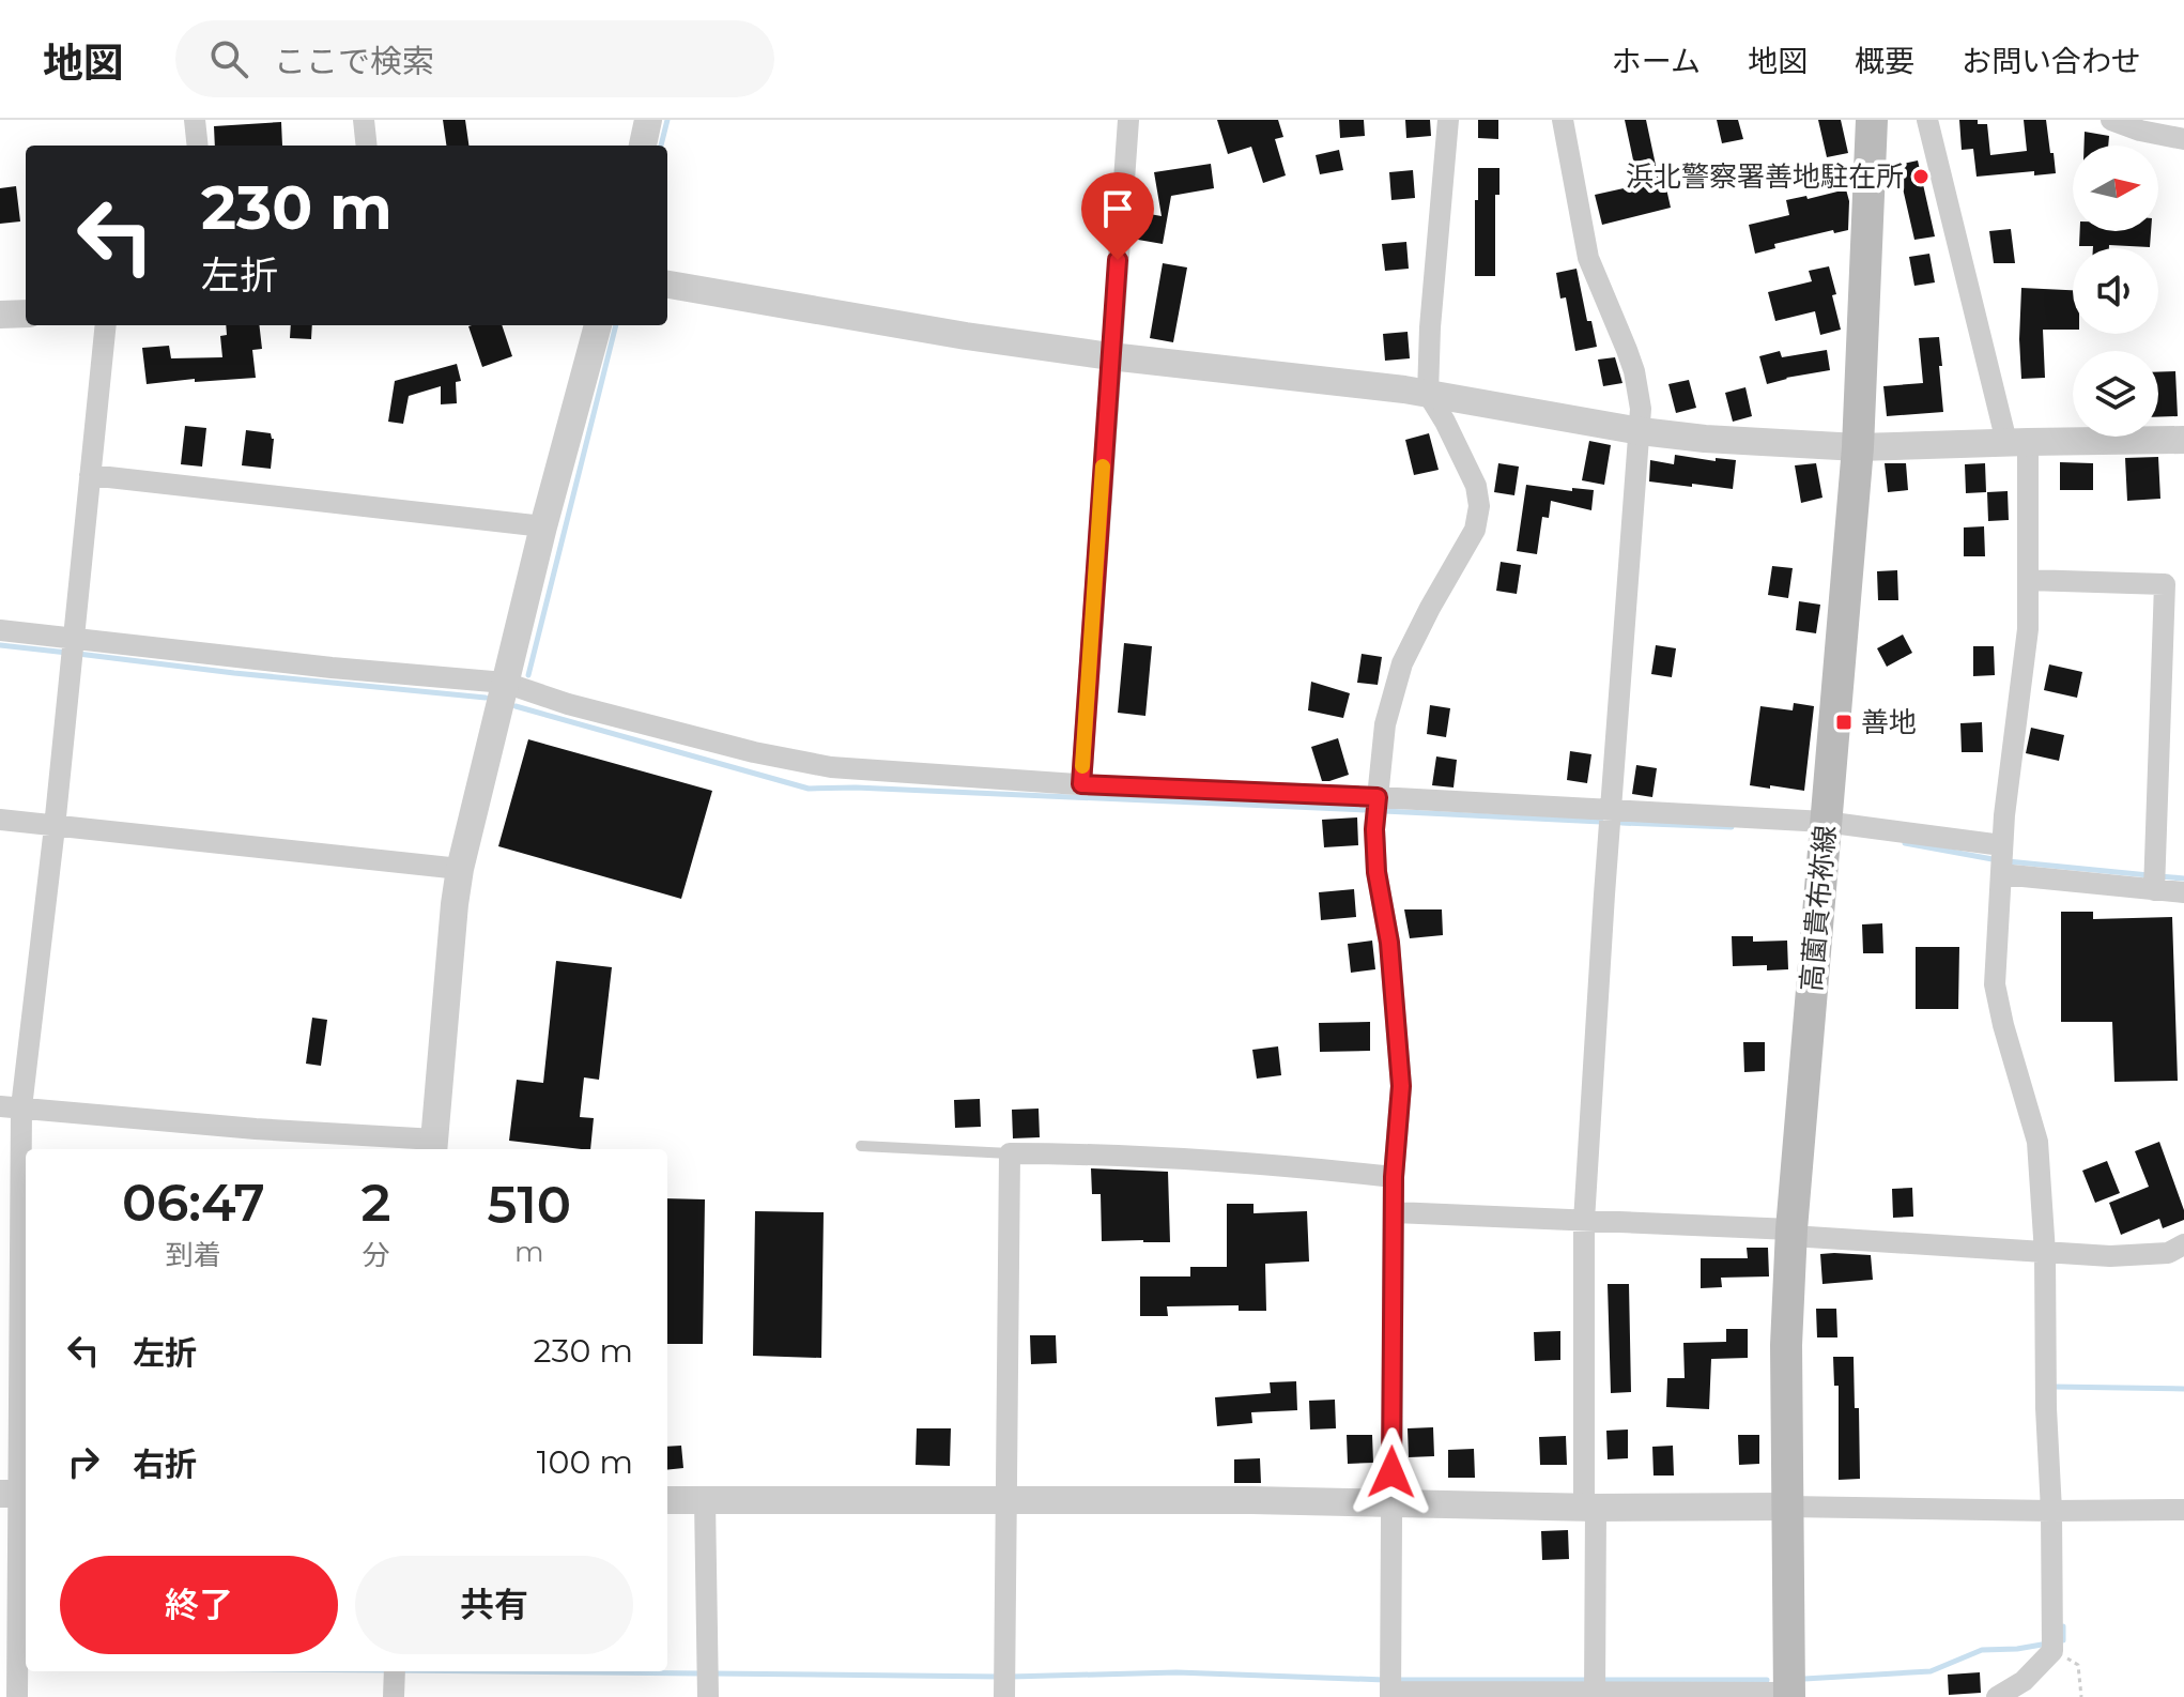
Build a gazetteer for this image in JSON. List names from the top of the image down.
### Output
{
  "streets": {
    "main road": ["高薗貴布祢線"]
  },
  "places": {
    "other": ["浜北警察署善地駐在所"],
    "transit": ["善地"]
  },
  "north": "right",
  "page": {
    "header": "地図",
    "search": "ここで検索",
    "nav": [
      "ホーム",
      "地図",
      "概要",
      "お問い合わせ"
    ],
    "turn": ["230 m", "左折"],
    "eta": [
      "06:47",
      "到着",
      "2",
      "分",
      "510",
      "m"
    ],
    "list": [
      {
        "name": "左折",
        "value": "230 m"
      },
      {
        "name": "右折",
        "value": "100 m"
      }
    ],
    "buttons": ["終了", "共有"]
  }
}
